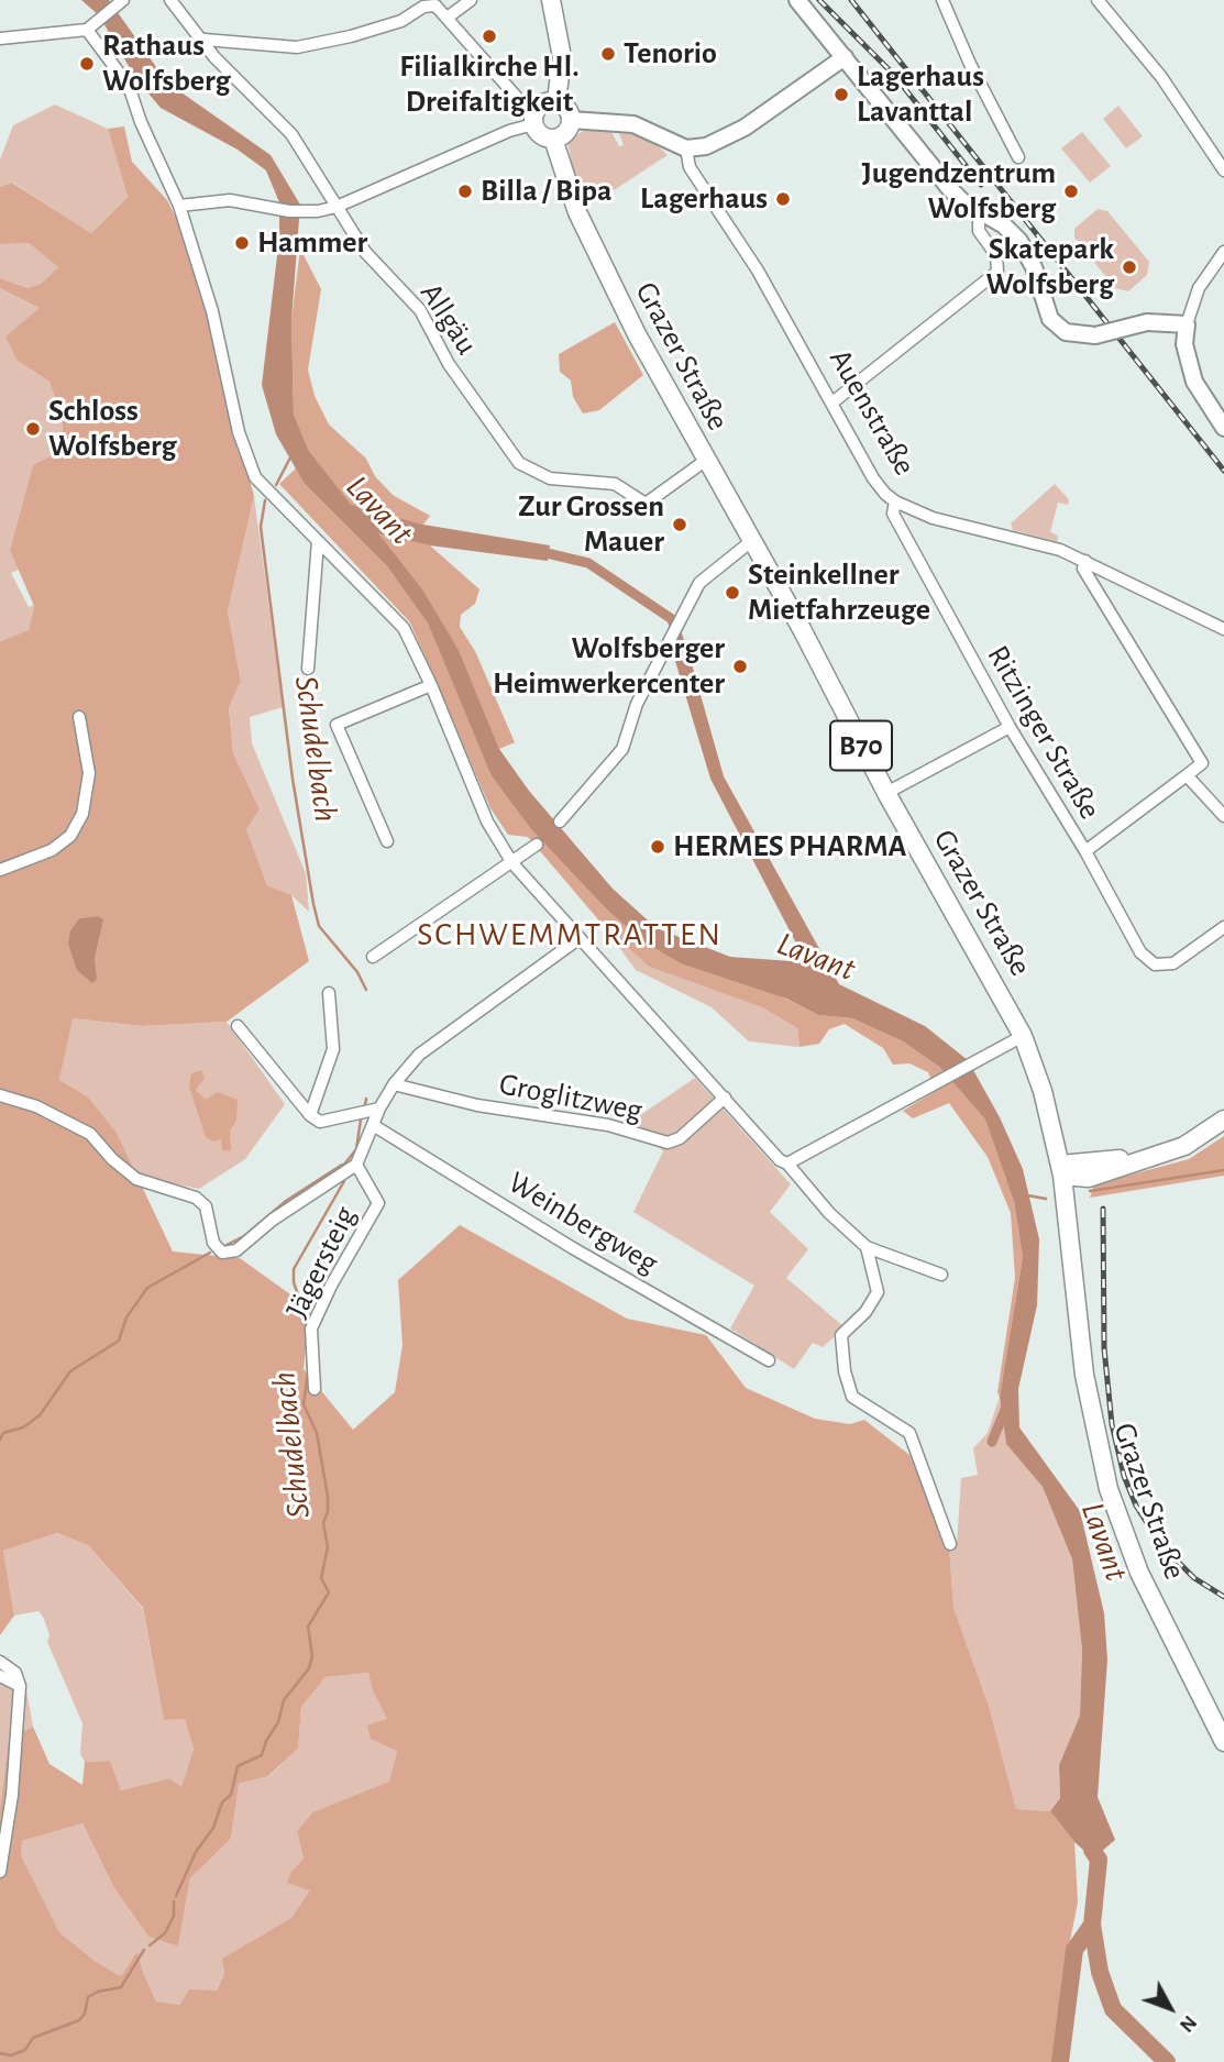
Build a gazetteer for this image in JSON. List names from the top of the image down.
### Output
{
  "streets": {
    "main road": ["Grazer Straße", "B70"],
    "street": [
      "Allgäu",
      "Auenstraße",
      "Ritzinger Straße",
      "Groglitzweg",
      "Weinbergweg",
      "Jägersteig"
    ]
  },
  "crossings": [
    ["Allgäu", "Grazer Straße"],
    ["Auenstraße", "Ritzinger Straße"]
  ],
  "districts": ["SCHWEMMTRATTEN"],
  "water": ["Lavant", "Schudelbach"],
  "places": [
    "Filialkirche Hl. Dreifaltigkeit",
    "Tenorio",
    "Rathaus Wolfsberg",
    "Lagerhaus Lavanttal",
    "Billa / Bipa",
    "Jugendzentrum Wolfsberg",
    "Lagerhaus",
    "Hammer",
    "Skatepark Wolfsberg",
    "Schloss Wolfsberg",
    "Zur Grossen Mauer",
    "Steinkellner Mietfahrzeuge",
    "Wolfsberger Heimwerkercenter",
    "HERMES PHARMA"
  ],
  "north": "bottom right"
}
